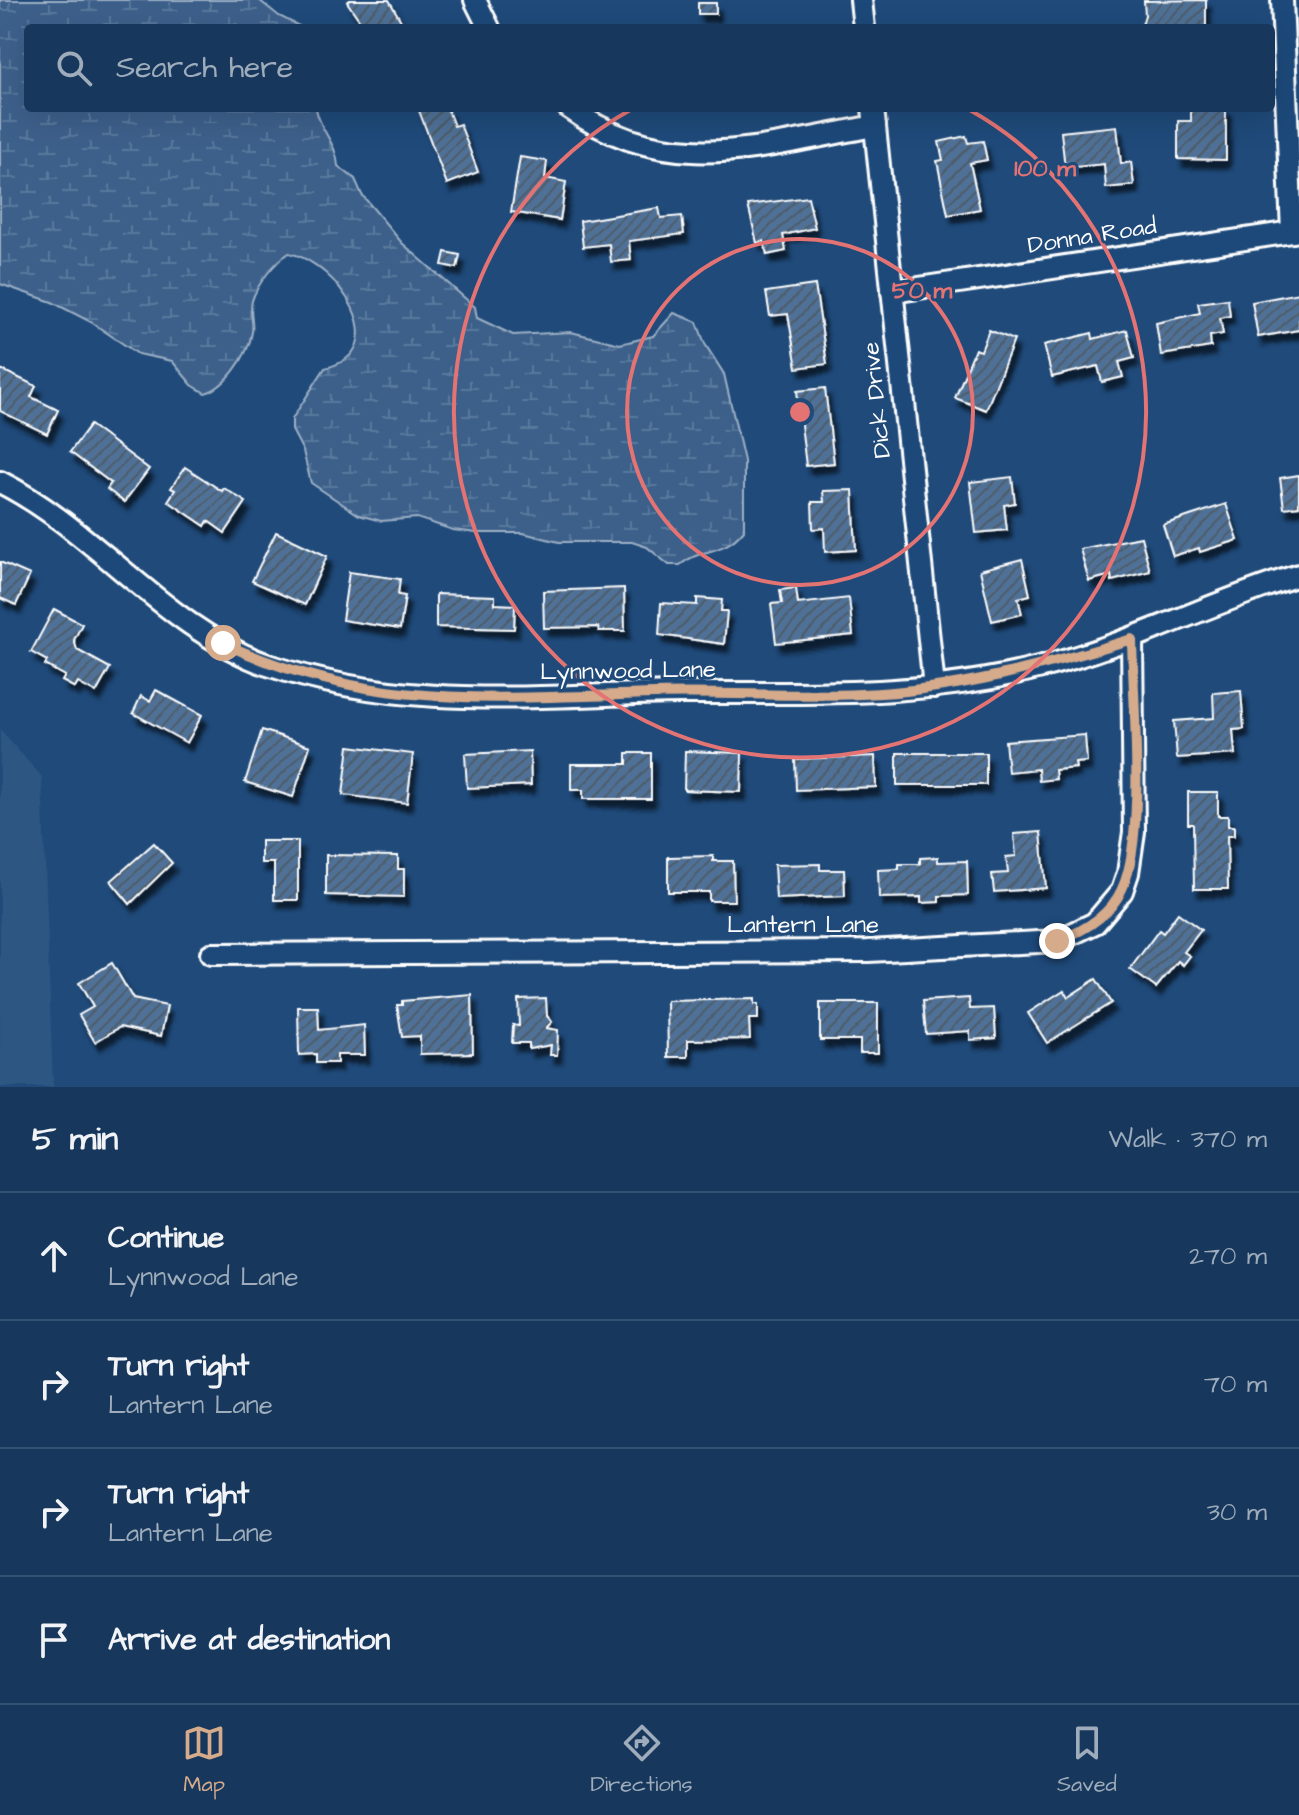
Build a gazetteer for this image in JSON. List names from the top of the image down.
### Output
{
  "streets": {
    "street": [
      "Donna Road",
      "Dick Drive",
      "Lynnwood Lane",
      "Lantern Lane"
    ]
  },
  "crossings": [
    ["Donna Road", "Dick Drive"],
    ["Dick Drive", "Lynnwood Lane"],
    ["Lynnwood Lane", "Lantern Lane"]
  ],
  "page": {
    "search": "Search here",
    "heading": ["5 min", "Walk · 370 m"],
    "list": [
      ["Continue", "Lynnwood Lane", "270 m"],
      ["Turn right", "Lantern Lane", "70 m"],
      ["Turn right", "Lantern Lane", "30 m"],
      "Arrive at destination"
    ],
    "nav": ["Map", "Directions", "Saved"]
  },
  "rings": ["100 m", "50 m"]
}
